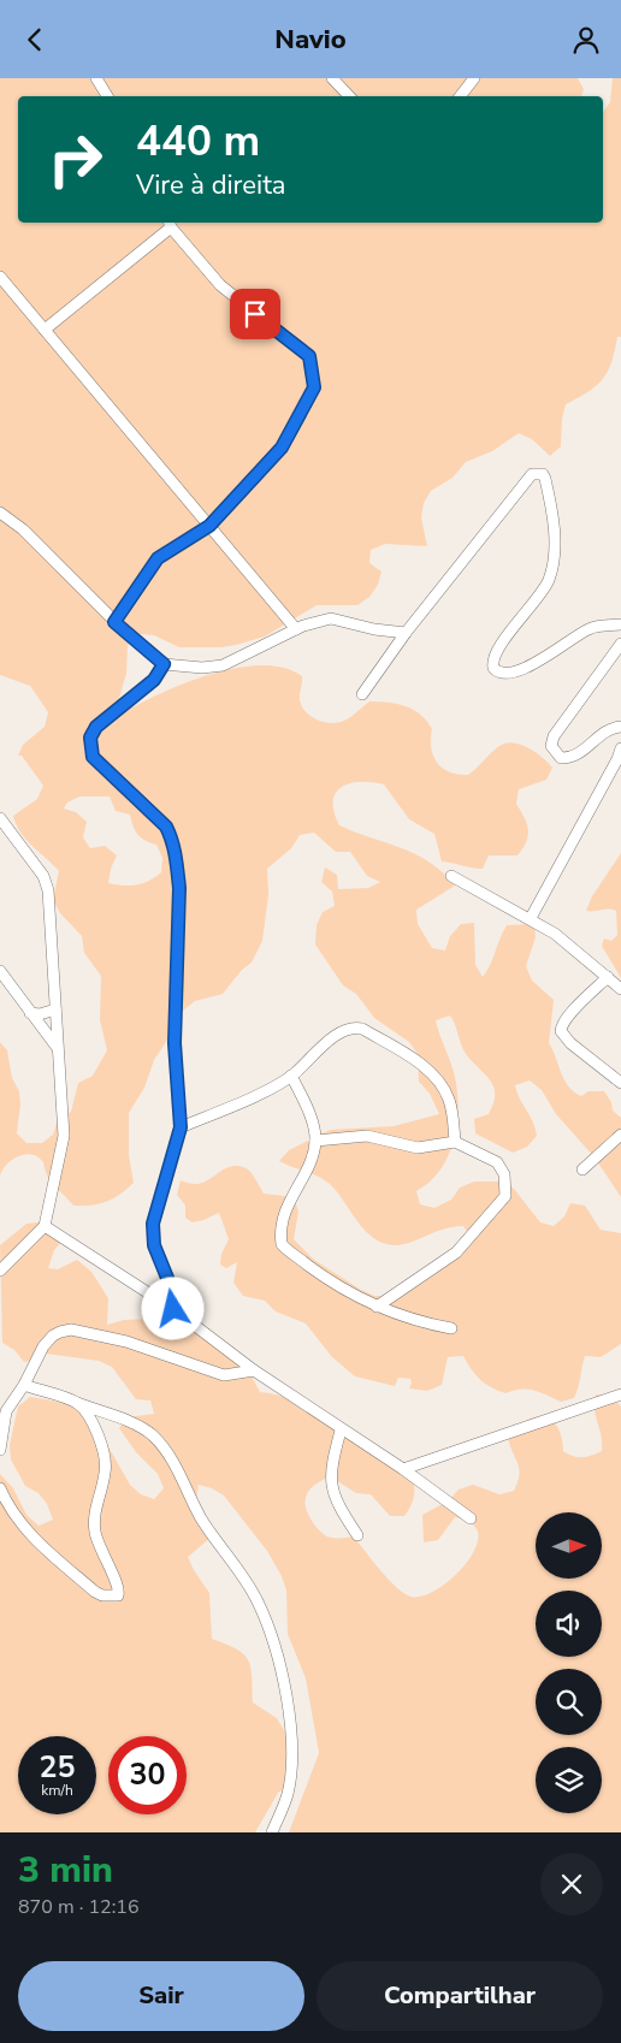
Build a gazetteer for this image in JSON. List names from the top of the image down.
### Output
{
  "north": "right",
  "page": {
    "header": "Navio",
    "turn": ["440 m", "Vire à direita"],
    "speed": "25 km/h",
    "limit": "30",
    "heading": ["3 min", "870 m · 12:16"],
    "buttons": ["Sair", "Compartilhar"]
  }
}
